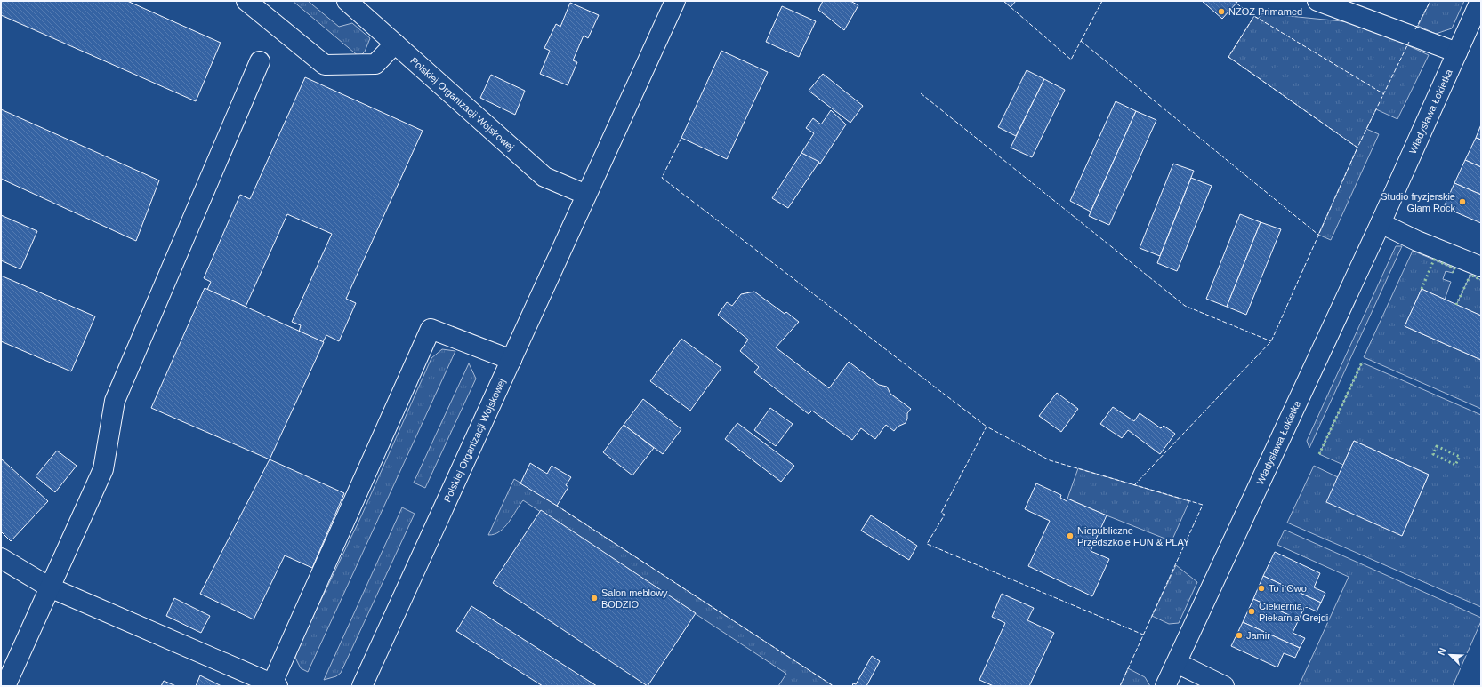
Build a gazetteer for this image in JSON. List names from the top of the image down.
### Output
{
  "streets": {
    "street": ["Polskiej Organizacji Wojskowej", "Władysława Łokietka"]
  },
  "places": [
    "NZOZ Primamed",
    "Studio fryzjerskie Glam Rock",
    "Niepubliczne Przedszkole FUN & PLAY",
    "To i Owo",
    "Salon meblowy BODZIO",
    "Ciekiernia - Piekarnia Grejdi",
    "Jamir"
  ],
  "north": "top left"
}
